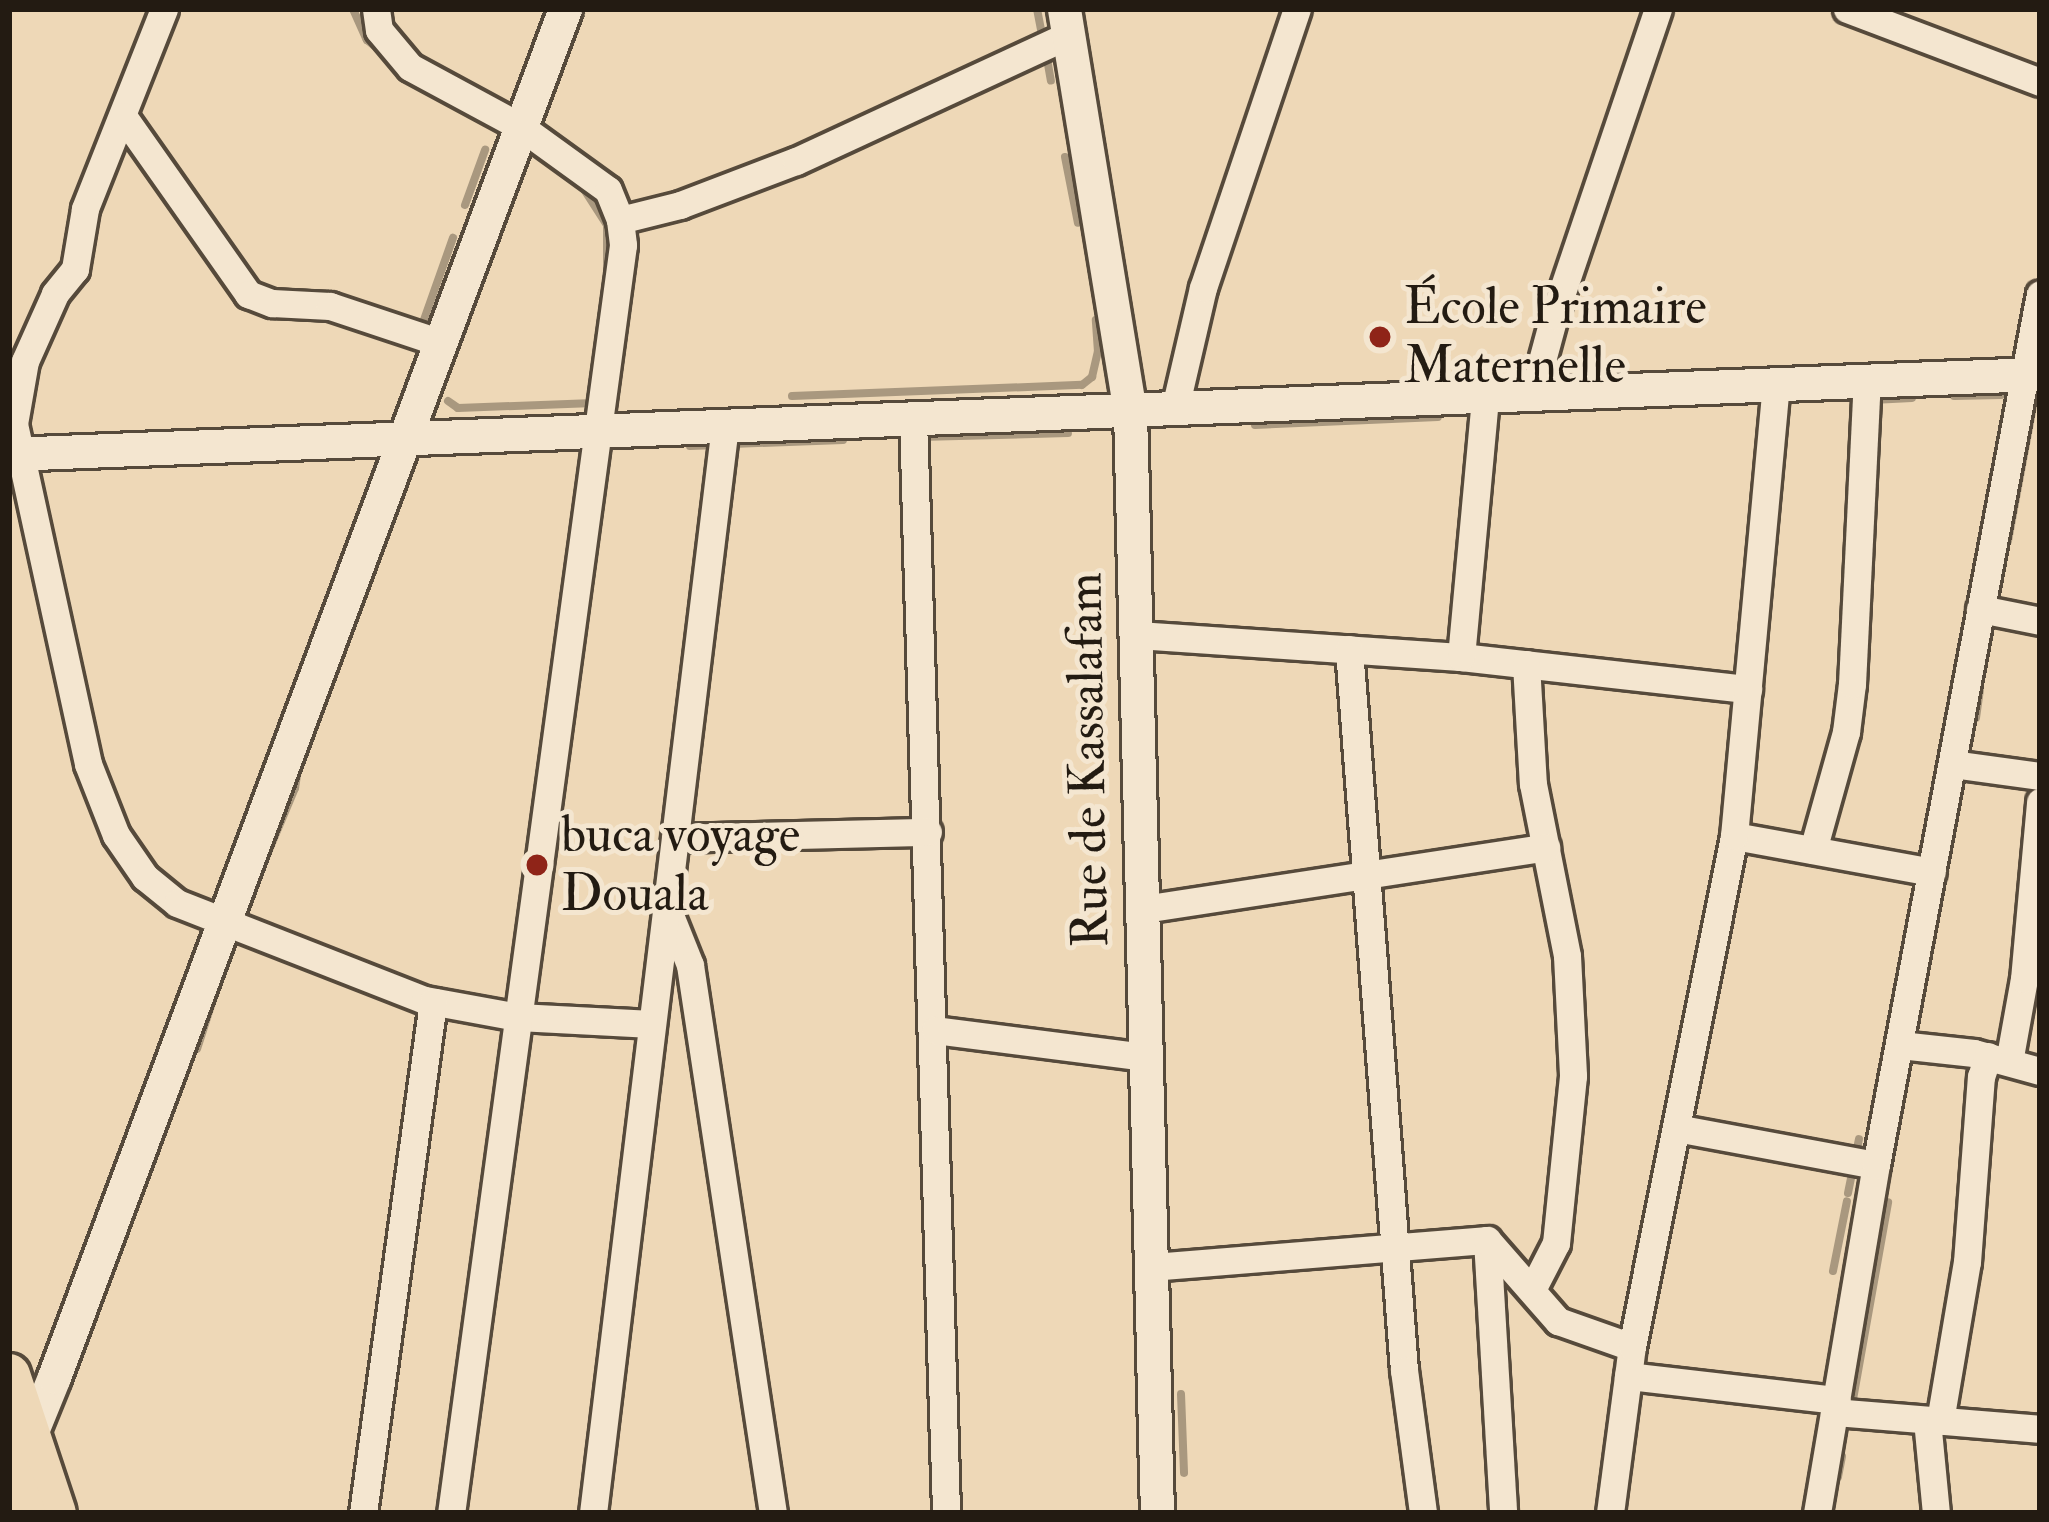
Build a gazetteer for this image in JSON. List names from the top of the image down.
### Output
{
  "streets": {
    "street": ["Rue de Kassalafam"]
  },
  "places": ["École Primaire Maternelle", "buca voyage Douala"]
}
